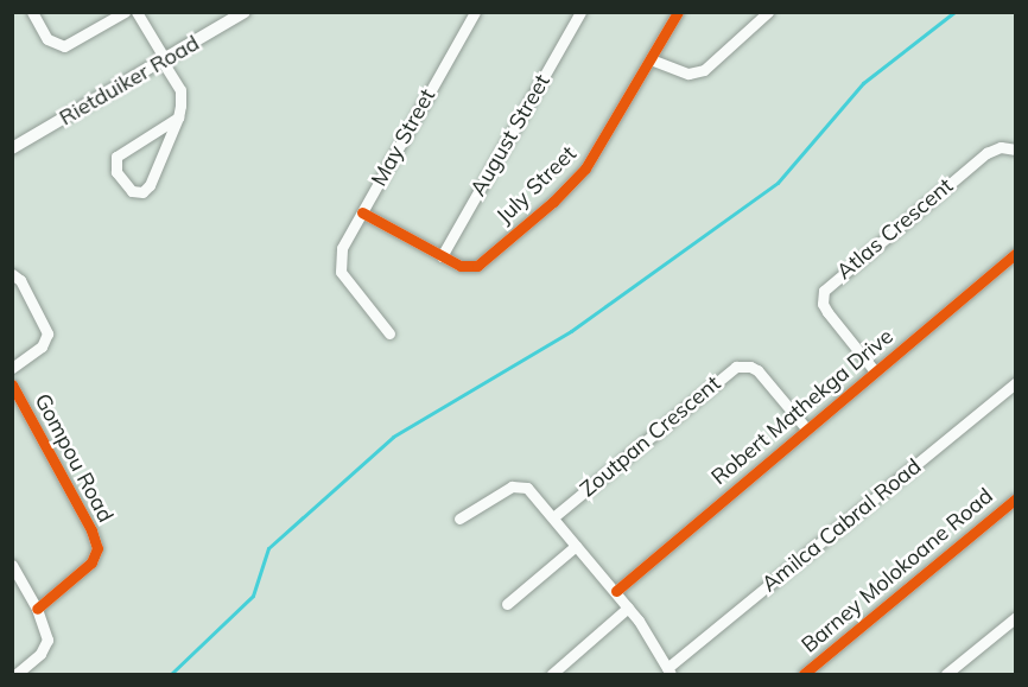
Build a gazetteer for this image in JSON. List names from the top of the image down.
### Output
{
  "streets": {
    "street": [
      "Rietduiker Road",
      "August Street",
      "May Street",
      "July Street",
      "Atlas Crescent",
      "Robert Mathekga Drive",
      "Zoutpan Crescent",
      "Gompou Road",
      "Amilca Cabral Road",
      "Barney Molokoane Road"
    ]
  },
  "crossings": [
    ["August Street", "July Street"],
    ["May Street", "July Street"],
    ["Atlas Crescent", "Robert Mathekga Drive"],
    ["Robert Mathekga Drive", "Zoutpan Crescent"]
  ]
}
